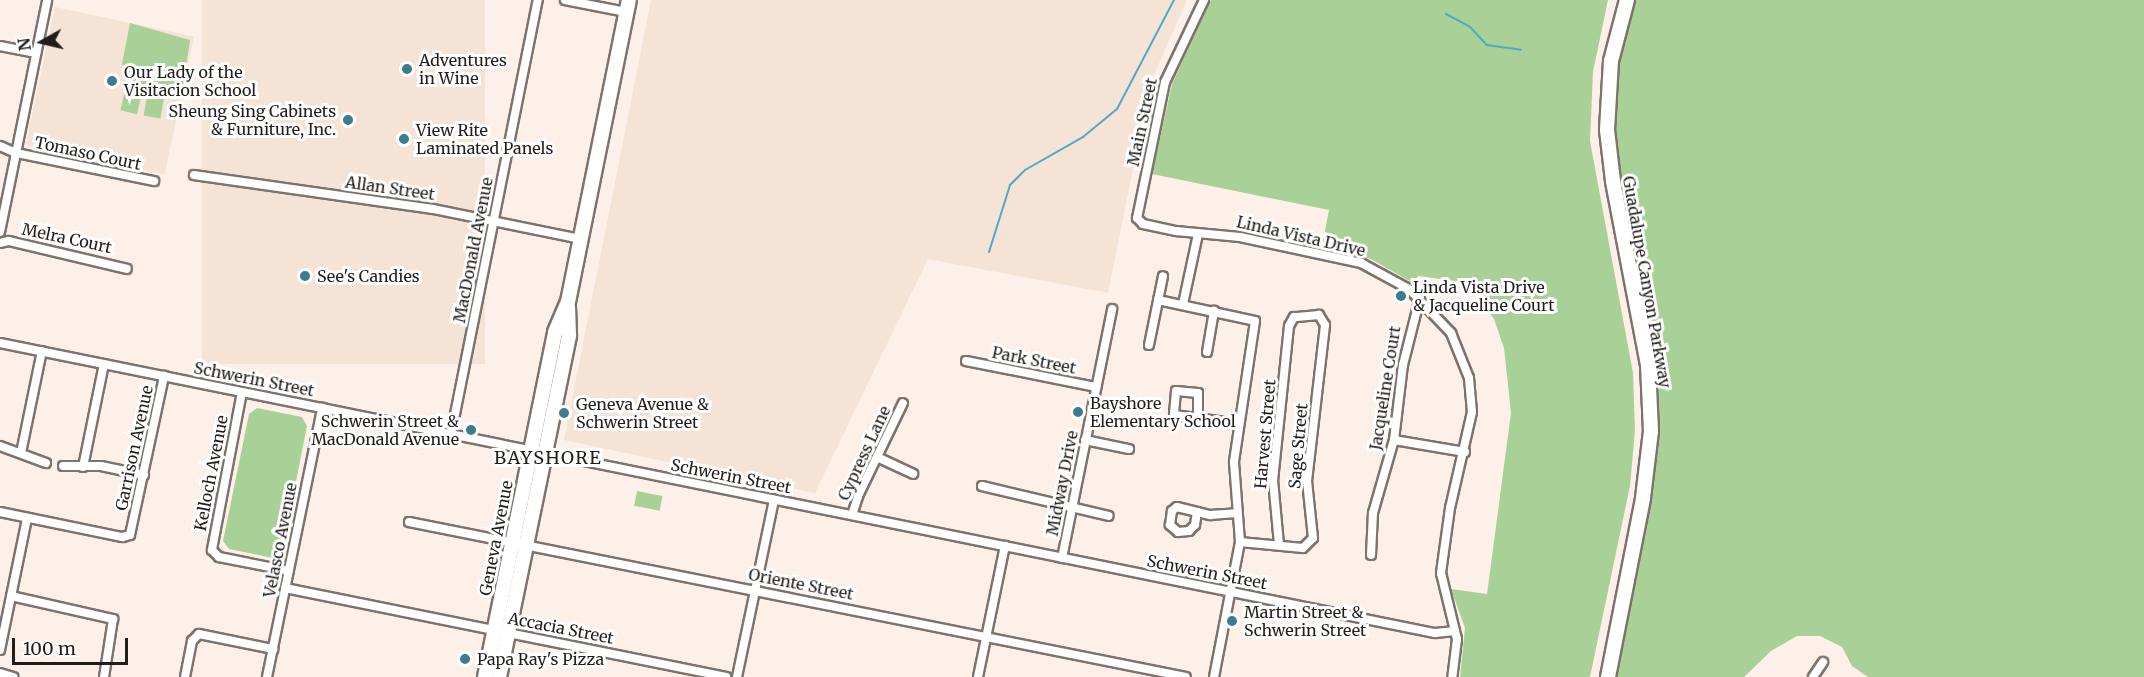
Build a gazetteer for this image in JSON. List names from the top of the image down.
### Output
{
  "streets": {
    "main road": ["Guadalupe Canyon Parkway", "Geneva Avenue"],
    "street": [
      "Main Street",
      "Tomaso Court",
      "Allan Street",
      "Linda Vista Drive",
      "Melra Court",
      "MacDonald Avenue",
      "Park Street",
      "Schwerin Street",
      "Jacqueline Court",
      "Harvest Street",
      "Sage Street",
      "Garrison Avenue",
      "Cypress Lane",
      "Kelloch Avenue",
      "Midway Drive",
      "Velasco Avenue",
      "Oriente Street",
      "Accacia Street"
    ]
  },
  "crossings": [
    ["Main Street", "Linda Vista Drive"],
    ["Allan Street", "MacDonald Avenue"],
    ["Allan Street", "Geneva Avenue"],
    ["Linda Vista Drive", "Schwerin Street"],
    ["Linda Vista Drive", "Jacqueline Court"],
    ["MacDonald Avenue", "Schwerin Street"],
    ["Park Street", "Midway Drive"],
    ["Schwerin Street", "Garrison Avenue"],
    ["Schwerin Street", "Cypress Lane"],
    ["Schwerin Street", "Kelloch Avenue"],
    ["Schwerin Street", "Midway Drive"],
    ["Schwerin Street", "Geneva Avenue"],
    ["Schwerin Street", "Velasco Avenue"],
    ["Harvest Street", "Sage Street"],
    ["Kelloch Avenue", "Velasco Avenue"],
    ["Geneva Avenue", "Oriente Street"],
    ["Geneva Avenue", "Accacia Street"],
    ["Velasco Avenue", "Accacia Street"]
  ],
  "districts": ["BAYSHORE"],
  "places": [
    "Adventures in Wine",
    "Our Lady of the Visitacion School",
    "Sheung Sing Cabinets & Furniture, Inc.",
    "View Rite Laminated Panels",
    "See's Candies",
    "Linda Vista Drive & Jacqueline Court",
    "Bayshore Elementary School",
    "Geneva Avenue & Schwerin Street",
    "Schwerin Street & MacDonald Avenue",
    "Martin Street & Schwerin Street",
    "Papa Ray's Pizza"
  ],
  "scale_bar": "100 m",
  "north": "left"
}
